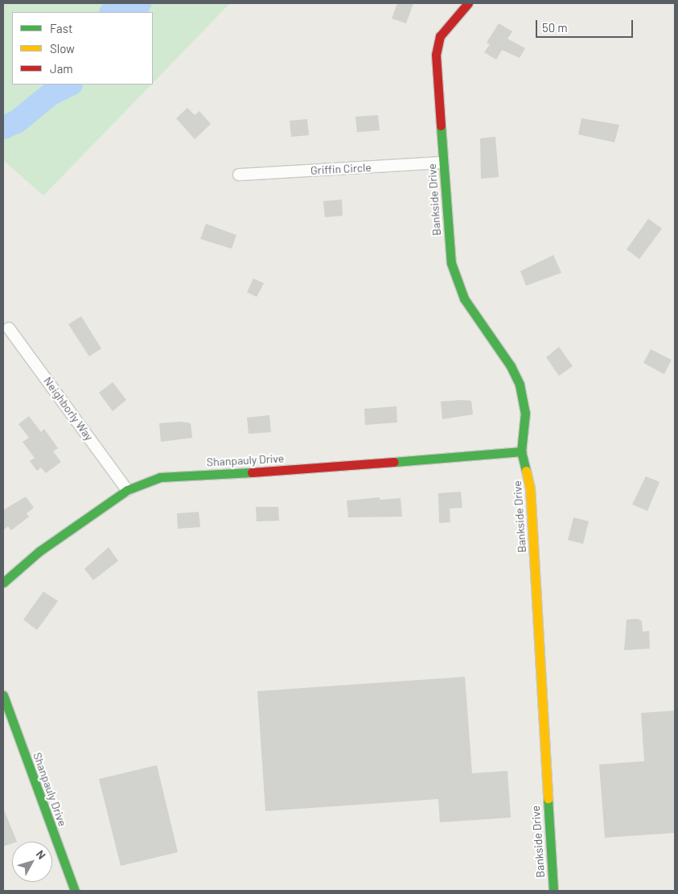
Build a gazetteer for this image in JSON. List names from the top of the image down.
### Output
{
  "streets": {
    "street": [
      "Griffin Circle",
      "Bankside Drive",
      "Neighborly Way",
      "Shanpauly Drive"
    ]
  },
  "crossings": [
    ["Griffin Circle", "Bankside Drive"],
    ["Bankside Drive", "Shanpauly Drive"],
    ["Neighborly Way", "Shanpauly Drive"]
  ],
  "legend": ["Fast", "Slow", "Jam"],
  "scale_bar": "50 m",
  "north": "top right"
}
